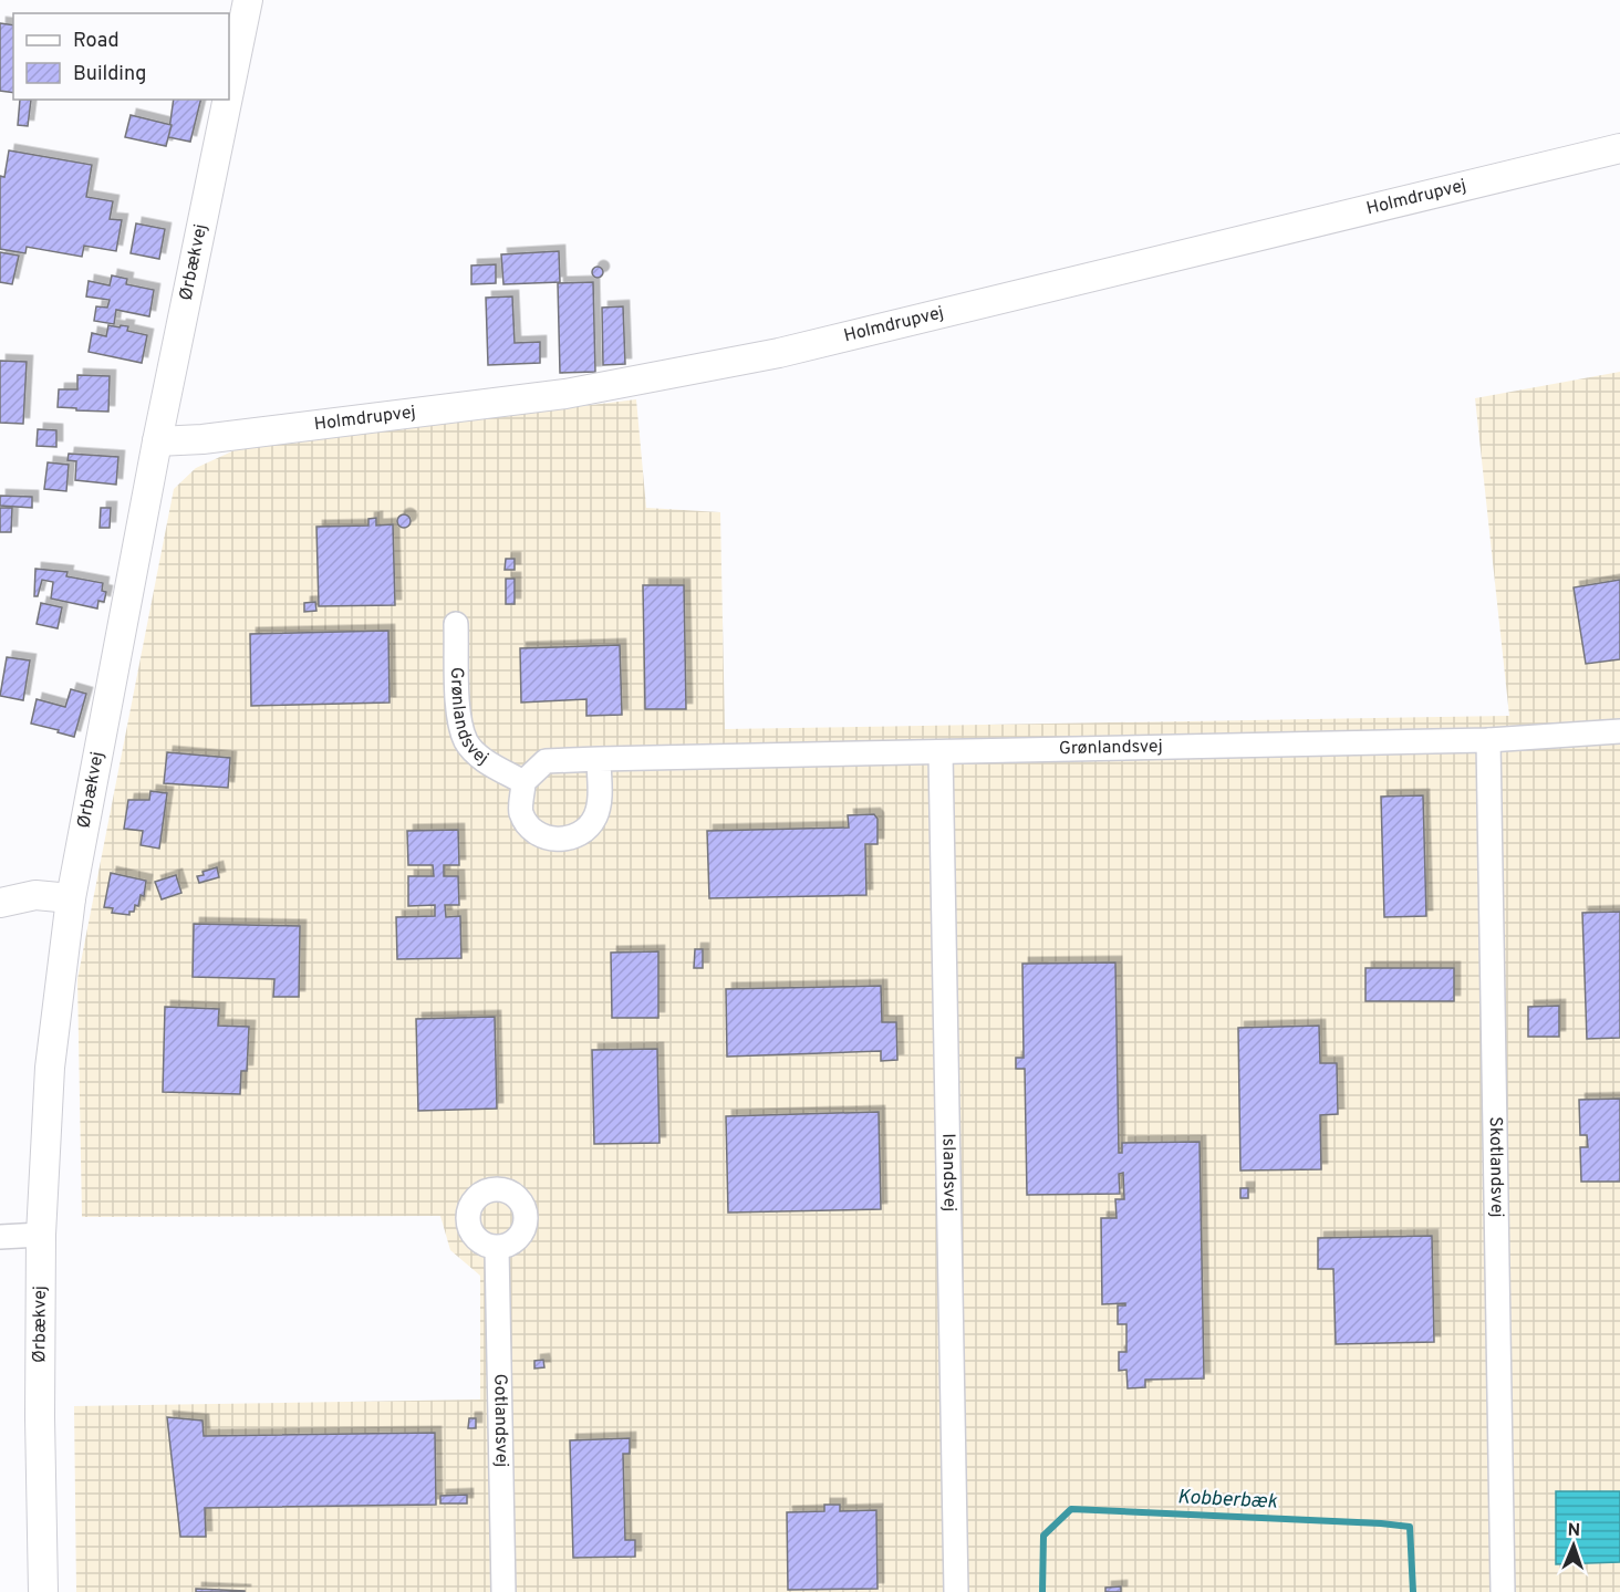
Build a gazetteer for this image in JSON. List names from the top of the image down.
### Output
{
  "streets": {
    "street": [
      "Holmdrupvej",
      "Ørbækvej",
      "Grønlandsvej",
      "Skotlandsvej",
      "Islandsvej",
      "Gotlandsvej"
    ]
  },
  "crossings": [
    ["Holmdrupvej", "Ørbækvej"],
    ["Grønlandsvej", "Skotlandsvej"],
    ["Grønlandsvej", "Islandsvej"]
  ],
  "water": ["Kobberbæk"],
  "legend": ["Road", "Building"],
  "north": "top"
}
